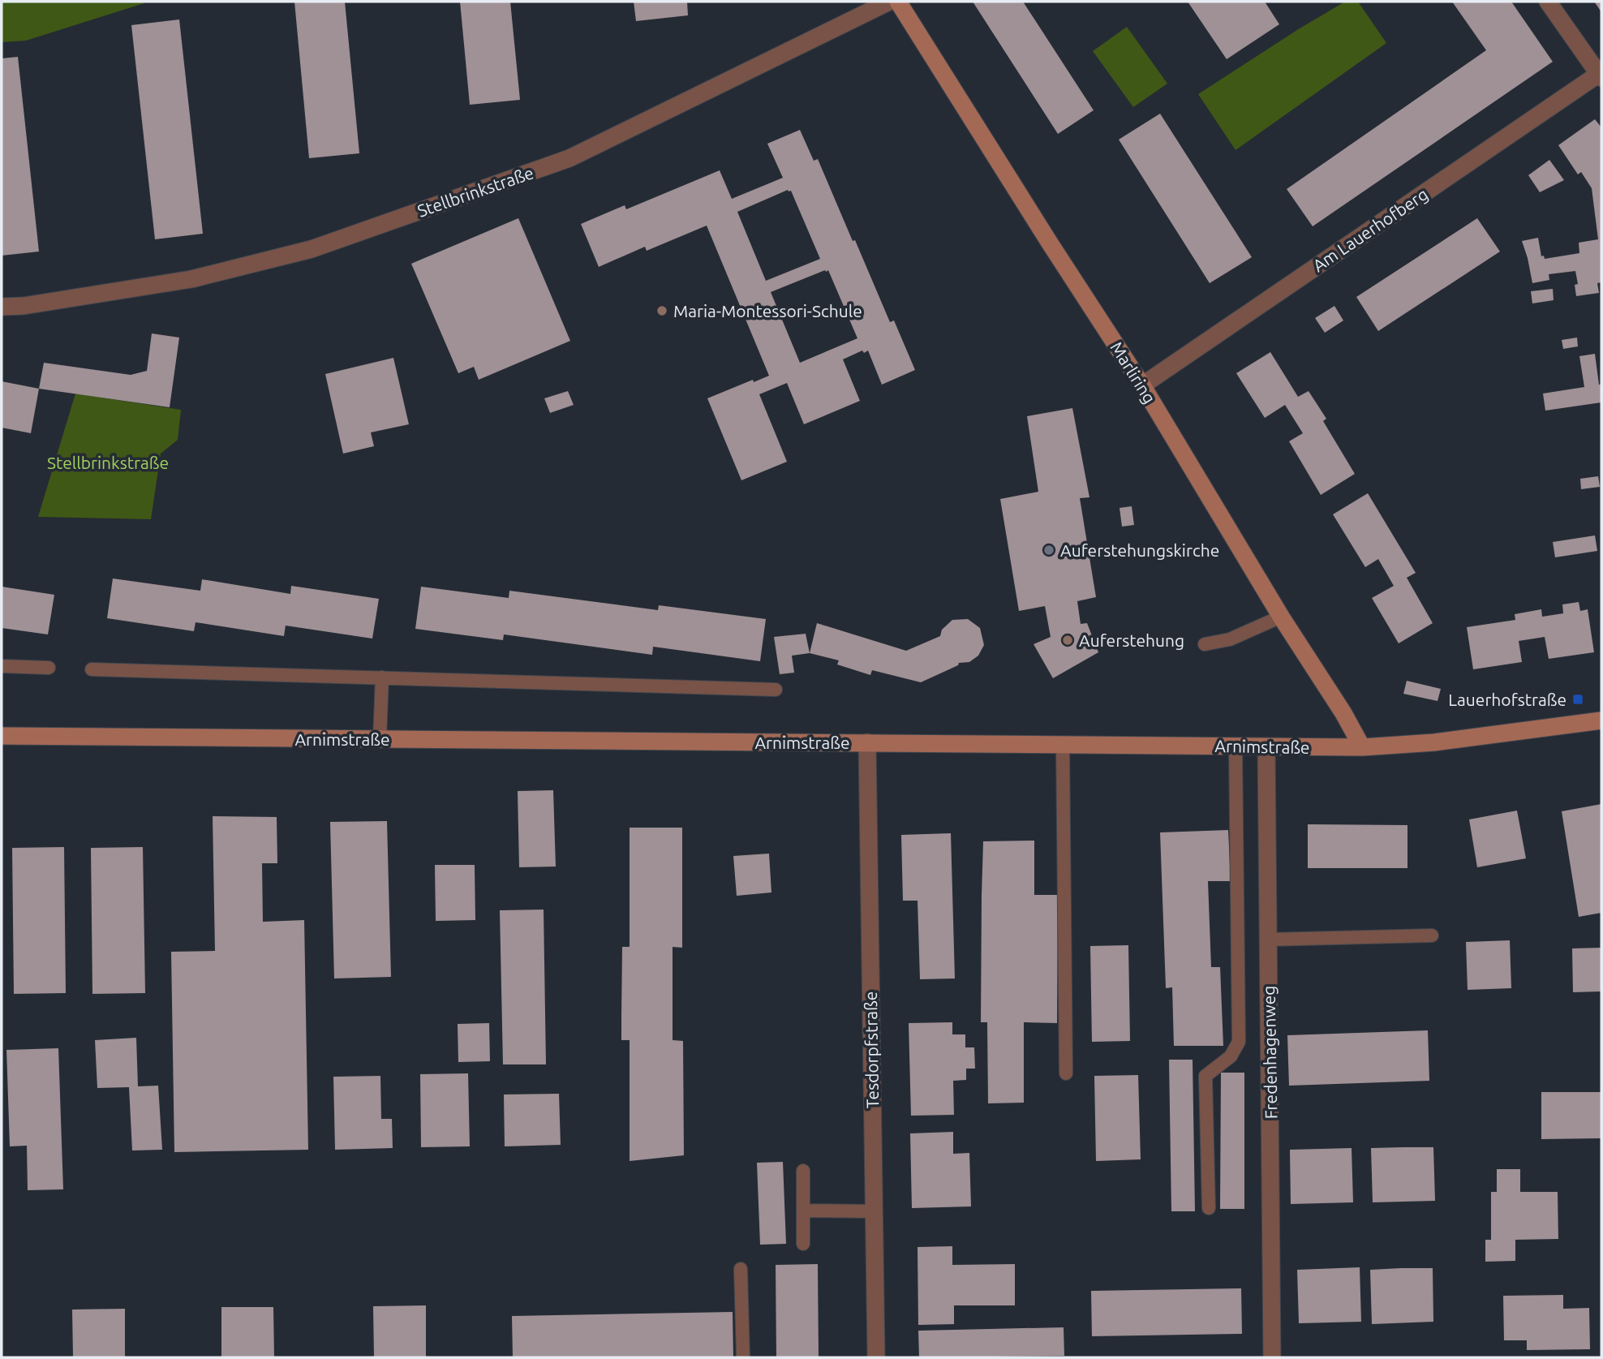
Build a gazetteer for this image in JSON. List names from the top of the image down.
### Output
{
  "streets": {
    "main road": ["Marliring", "Arnimstraße"],
    "street": [
      "Stellbrinkstraße",
      "Am Lauerhofberg",
      "Tesdorpfstraße",
      "Fredenhagenweg"
    ]
  },
  "crossings": [
    ["Am Lauerhofberg", "Marliring"],
    ["Marliring", "Arnimstraße"],
    ["Arnimstraße", "Tesdorpfstraße"],
    ["Arnimstraße", "Fredenhagenweg"]
  ],
  "parks": ["Stellbrinkstraße"],
  "places": {
    "other": ["Maria-Montessori-Schule", "Auferstehungskirche", "Auferstehung"],
    "transit": ["Lauerhofstraße"]
  }
}
